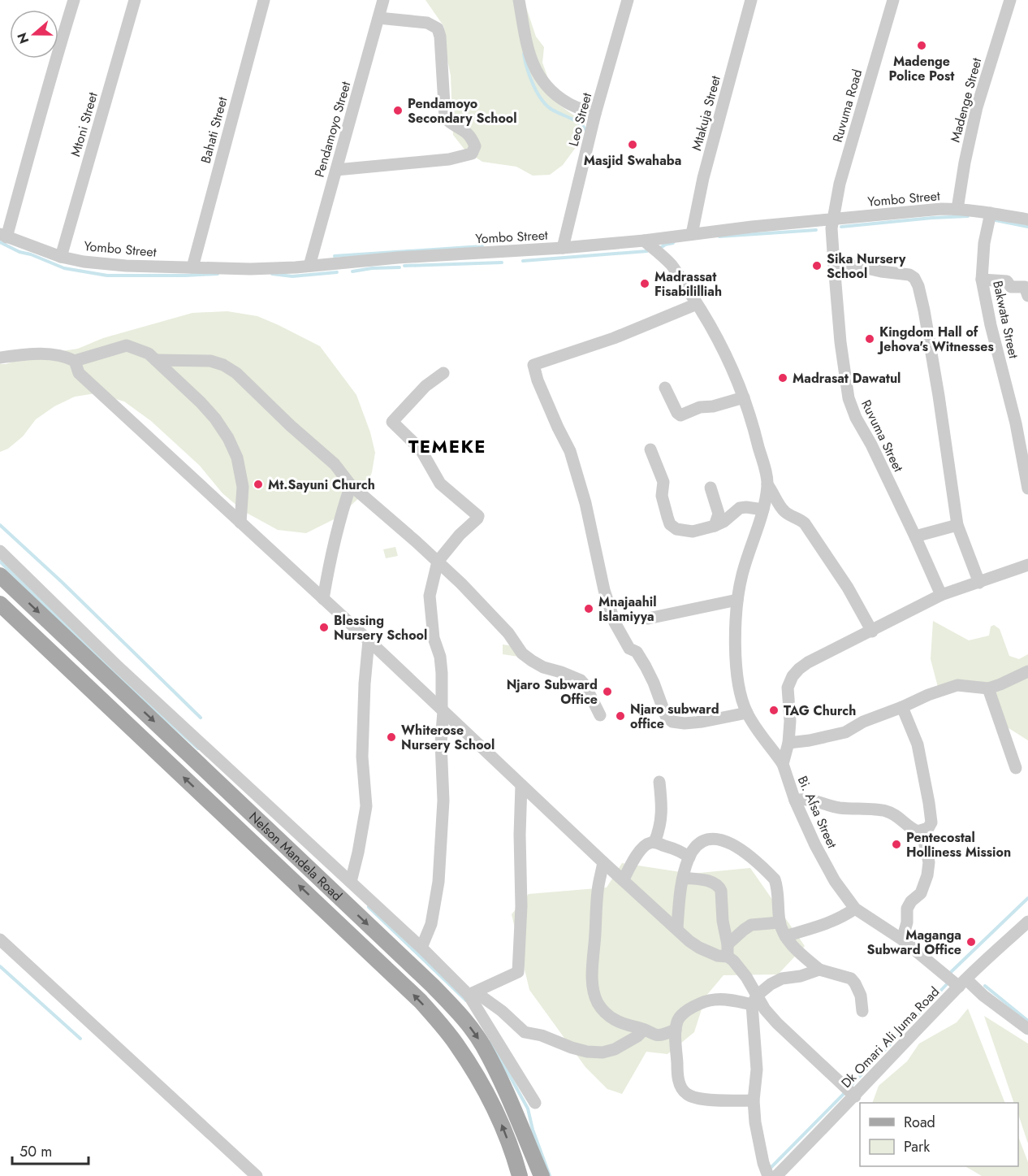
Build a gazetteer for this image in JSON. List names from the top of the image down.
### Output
{
  "streets": {
    "main road": ["Nelson Mandela Road"],
    "street": [
      "Madenge Street",
      "Ruvuma Road",
      "Mtakuja Street",
      "Leo Street",
      "Mtoni Street",
      "Pendamoyo Street",
      "Bahati Street",
      "Yombo Street",
      "Bakwata Street",
      "Ruvuma Street",
      "Bi. Afsa Street",
      "Dk Omari Ali Juma Road"
    ]
  },
  "crossings": [
    ["Madenge Street", "Yombo Street"],
    ["Ruvuma Road", "Yombo Street"],
    ["Ruvuma Road", "Ruvuma Street"],
    ["Mtakuja Street", "Yombo Street"],
    ["Leo Street", "Yombo Street"],
    ["Mtoni Street", "Yombo Street"],
    ["Pendamoyo Street", "Yombo Street"],
    ["Bahati Street", "Yombo Street"],
    ["Yombo Street", "Bakwata Street"],
    ["Yombo Street", "Ruvuma Street"],
    ["Ruvuma Street", "Bi. Afsa Street"],
    ["Bi. Afsa Street", "Dk Omari Ali Juma Road"]
  ],
  "districts": ["TEMEKE"],
  "places": [
    "Madenge Police Post",
    "Pendamoyo Secondary School",
    "Masjid Swahaba",
    "Sika Nursery School",
    "Madrassat Fisabililliah",
    "Kingdom Hall of Jehova's Witnesses",
    "Madrasat Dawatul",
    "Mt.Sayuni Church",
    "Mnajaahil Islamiyya",
    "Blessing Nursery School",
    "Njaro Subward Office",
    "TAG Church",
    "Njaro subward office",
    "Whiterose Nursery School",
    "Pentecostal Holliness Mission",
    "Maganga Subward Office"
  ],
  "legend": ["Road", "Park"],
  "scale_bar": "50 m",
  "north": "left"
}
